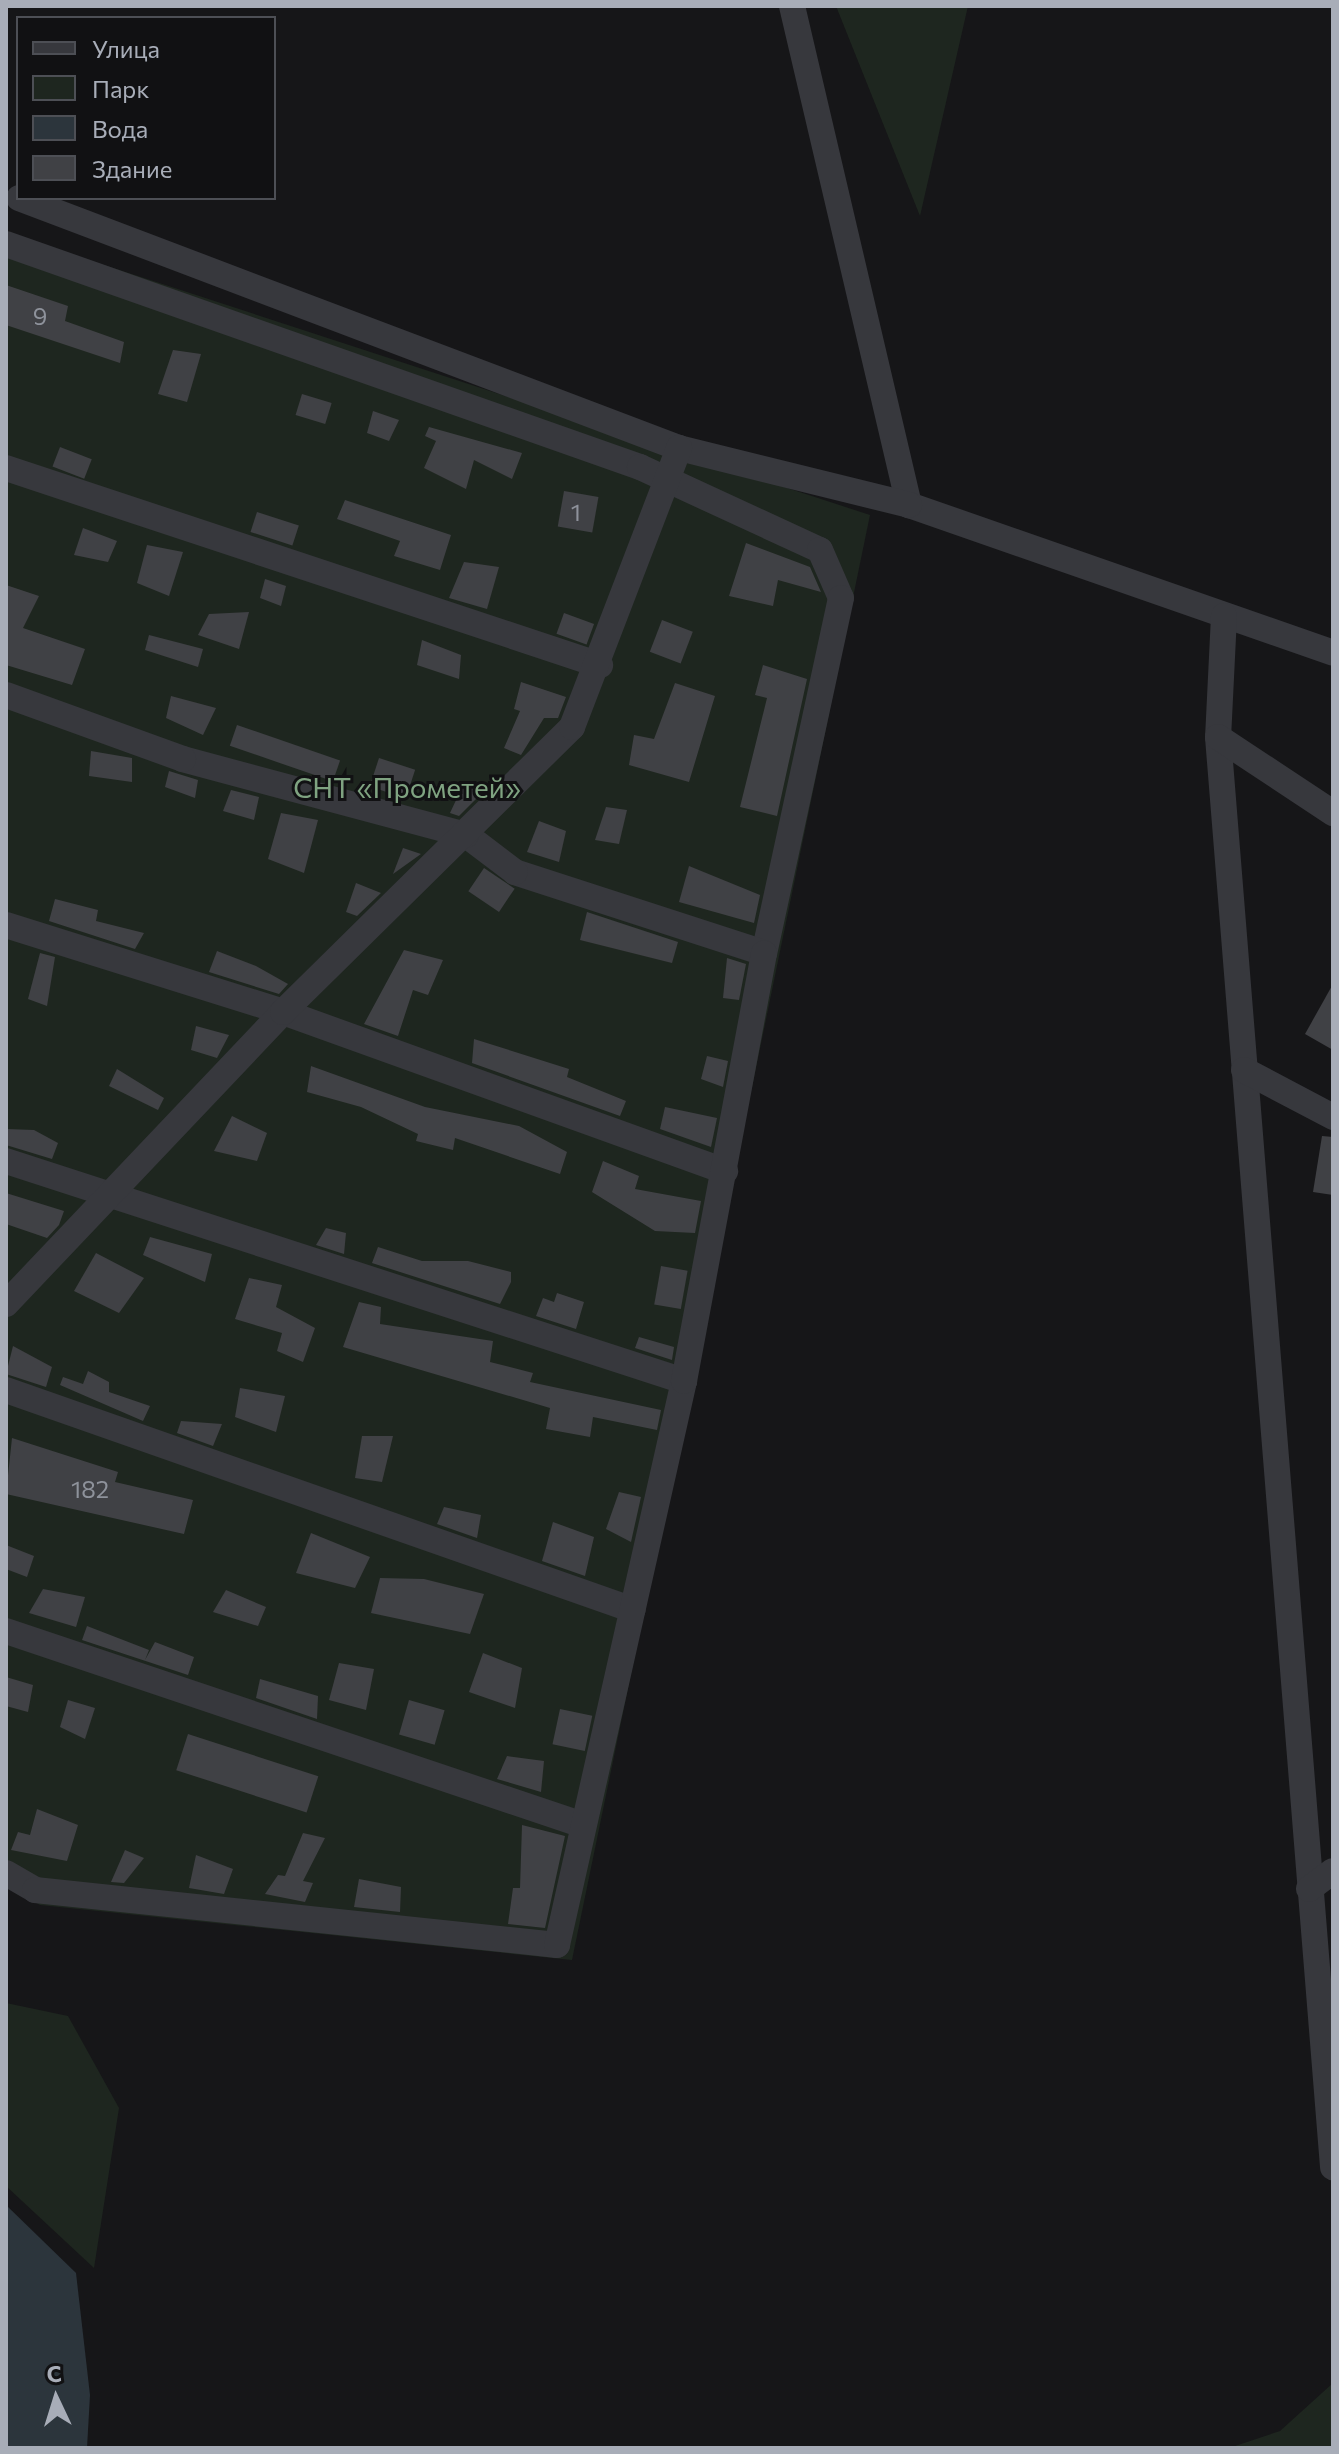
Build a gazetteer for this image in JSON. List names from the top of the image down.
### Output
{
  "parks": ["СНТ «Прометей»"],
  "house_numbers": ["9", "1", "182"],
  "legend": [
    "Улица",
    "Парк",
    "Вода",
    "Здание"
  ],
  "north": "top"
}
